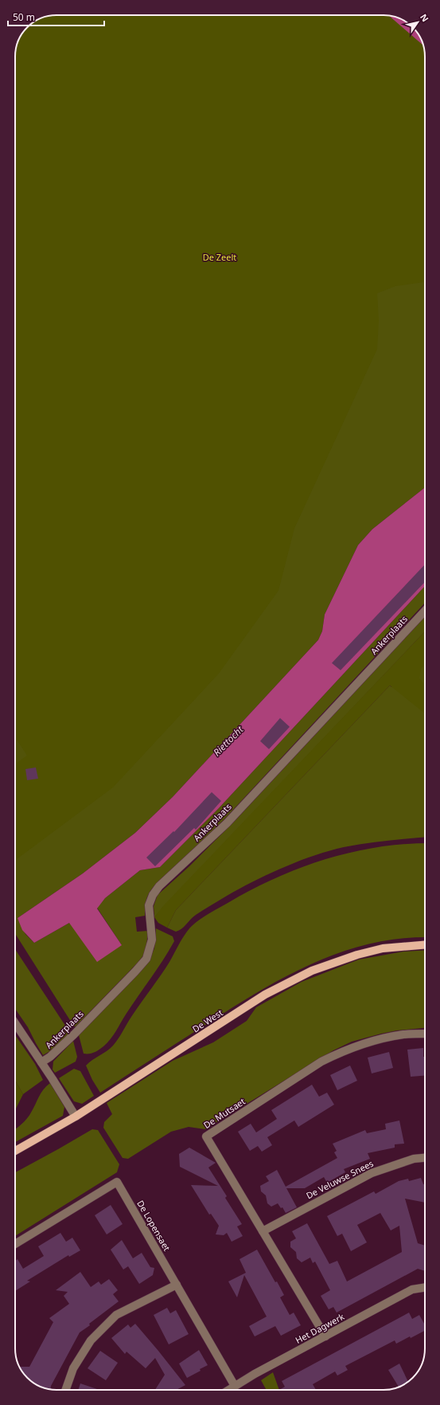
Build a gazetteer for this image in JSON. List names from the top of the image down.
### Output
{
  "streets": {
    "main road": ["De West"],
    "street": [
      "Ankerplaats",
      "De Mutsaet",
      "De Veluwse Snees",
      "De Lopensaet",
      "Het Dagwerk"
    ]
  },
  "crossings": [
    ["De Mutsaet", "De Veluwse Snees"],
    ["De Mutsaet", "Het Dagwerk"],
    ["De Lopensaet", "Het Dagwerk"]
  ],
  "water": ["Riettocht"],
  "parks": ["De Zeelt"],
  "scale_bar": "50 m",
  "north": "top right"
}
